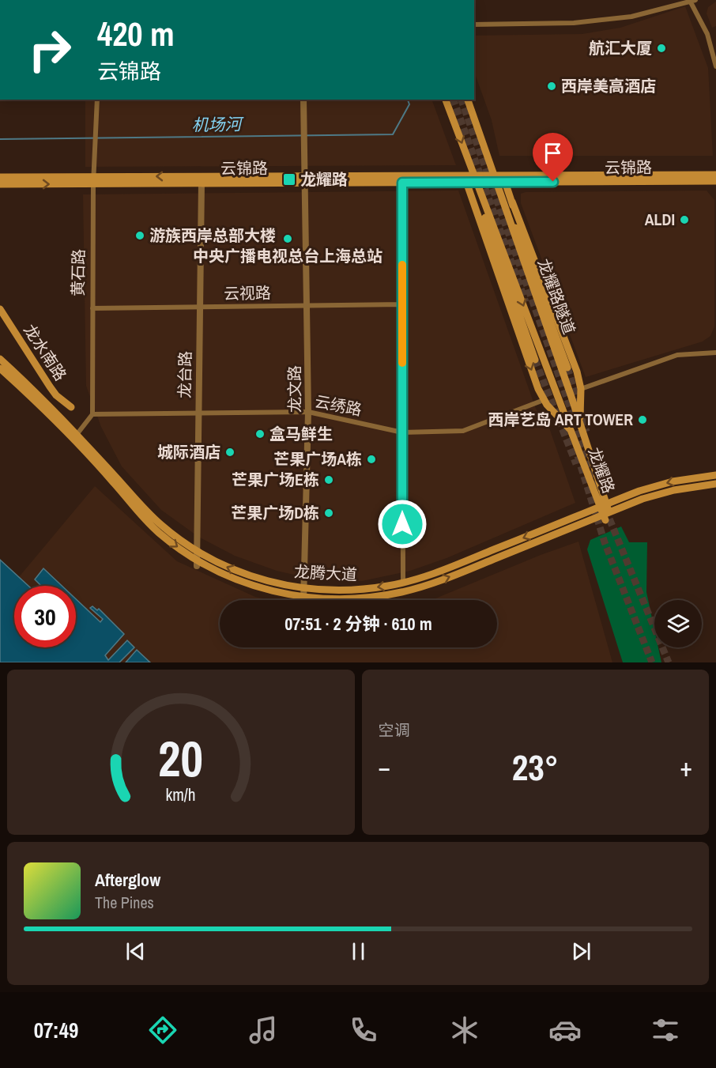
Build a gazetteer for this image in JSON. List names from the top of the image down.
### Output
{
  "streets": {
    "main road": [
      "云锦路",
      "龙耀路隧道",
      "龙水南路",
      "龙耀路",
      "龙腾大道"
    ],
    "street": [
      "黄石路",
      "云视路",
      "龙台路",
      "龙文路",
      "云绣路"
    ]
  },
  "crossings": [
    ["云锦路", "黄石路"],
    ["云锦路", "龙耀路隧道"],
    ["云锦路", "龙台路"],
    ["云锦路", "龙文路"],
    ["云锦路", "龙耀路"],
    ["黄石路", "云视路"],
    ["黄石路", "云绣路"],
    ["云视路", "龙台路"],
    ["云视路", "龙文路"],
    ["龙耀路隧道", "龙耀路"],
    ["龙台路", "云绣路"],
    ["龙台路", "龙腾大道"],
    ["龙文路", "云绣路"],
    ["龙文路", "龙腾大道"],
    ["云绣路", "龙耀路"],
    ["龙耀路", "龙腾大道"]
  ],
  "water": ["机场河"],
  "places": {
    "other": [
      "航汇大厦",
      "西岸美高酒店",
      "ALDI",
      "游族西岸总部大楼",
      "中央广播电视总台上海总站",
      "西岸艺岛 ART TOWER",
      "盒马鲜生",
      "城际酒店",
      "芒果广场A栋",
      "芒果广场E栋",
      "芒果广场D栋"
    ],
    "transit": ["龙耀路"]
  },
  "page": {
    "turn": ["420 m", "云锦路"],
    "limit": "30",
    "trip": "07:51 · 2 分钟 · 610 m",
    "tile": "空调",
    "heat": ["−", "23°", "+"],
    "song": ["Afterglow", "The Pines"],
    "tabs": "07:49",
    "gauge": ["20", "km/h"]
  }
}
